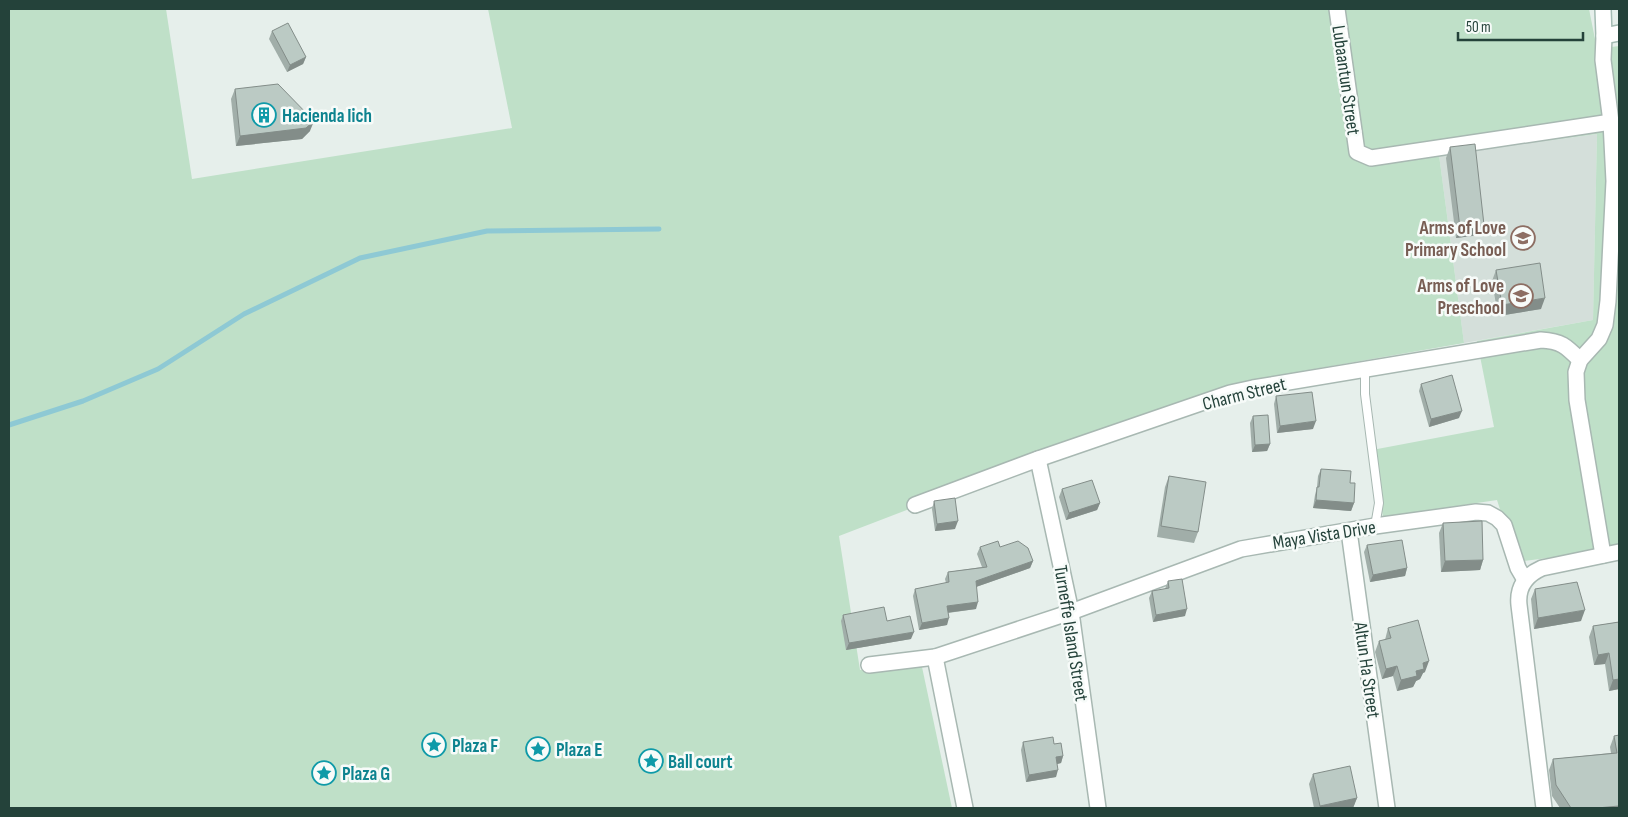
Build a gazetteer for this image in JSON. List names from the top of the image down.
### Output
{
  "streets": {
    "street": [
      "Lubaantun Street",
      "Charm Street",
      "Maya Vista Drive",
      "Turneffe Island Street",
      "Altun Ha Street"
    ]
  },
  "crossings": [
    ["Charm Street", "Turneffe Island Street"],
    ["Maya Vista Drive", "Turneffe Island Street"],
    ["Maya Vista Drive", "Altun Ha Street"]
  ],
  "places": {
    "building": ["Hacienda Iich"],
    "school or university": ["Arms of Love Primary School", "Arms of Love Preschool"],
    "place": [
      "Plaza F",
      "Plaza E",
      "Ball court",
      "Plaza G"
    ]
  },
  "scale_bar": "50 m"
}
